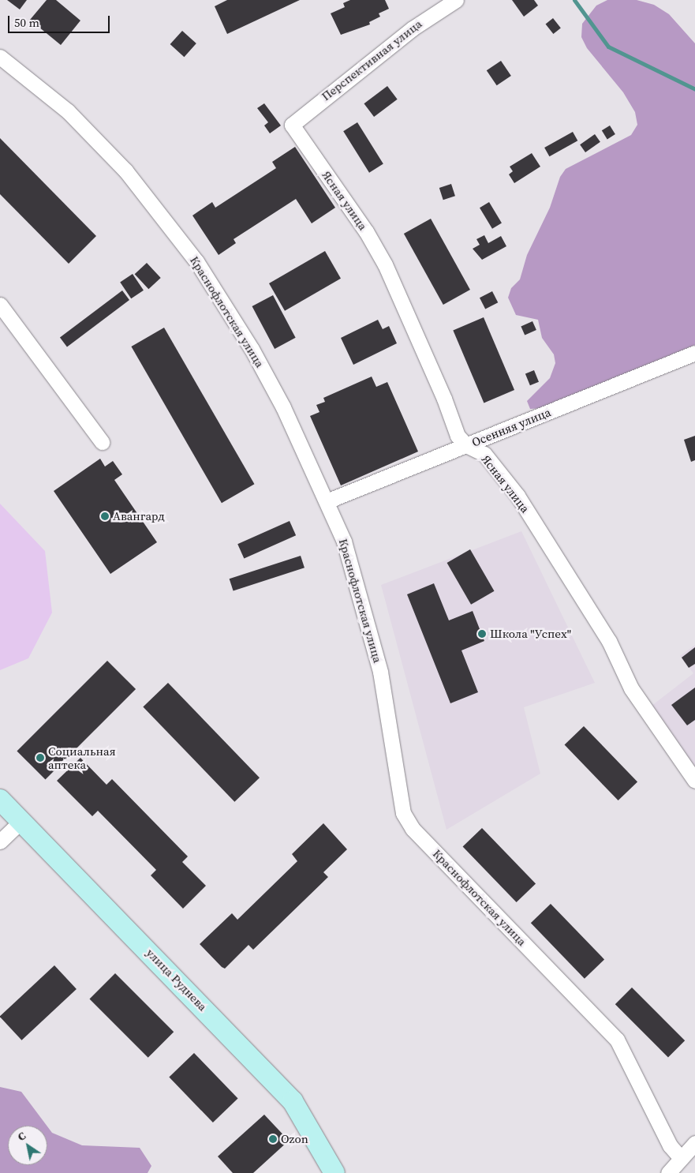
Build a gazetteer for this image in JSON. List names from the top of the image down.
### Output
{
  "streets": {
    "main road": ["улица Руднева"],
    "street": [
      "Перспективная улица",
      "Ясная улица",
      "Краснофлотская улица",
      "Осенняя улица"
    ]
  },
  "crossings": [
    ["Перспективная улица", "Ясная улица"],
    ["Ясная улица", "Осенняя улица"],
    ["Краснофлотская улица", "Осенняя улица"]
  ],
  "places": [
    "Авангард",
    "Школа \"Успех\"",
    "Социальная аптека",
    "Ozon"
  ],
  "scale_bar": "50 m",
  "north": "top left"
}
